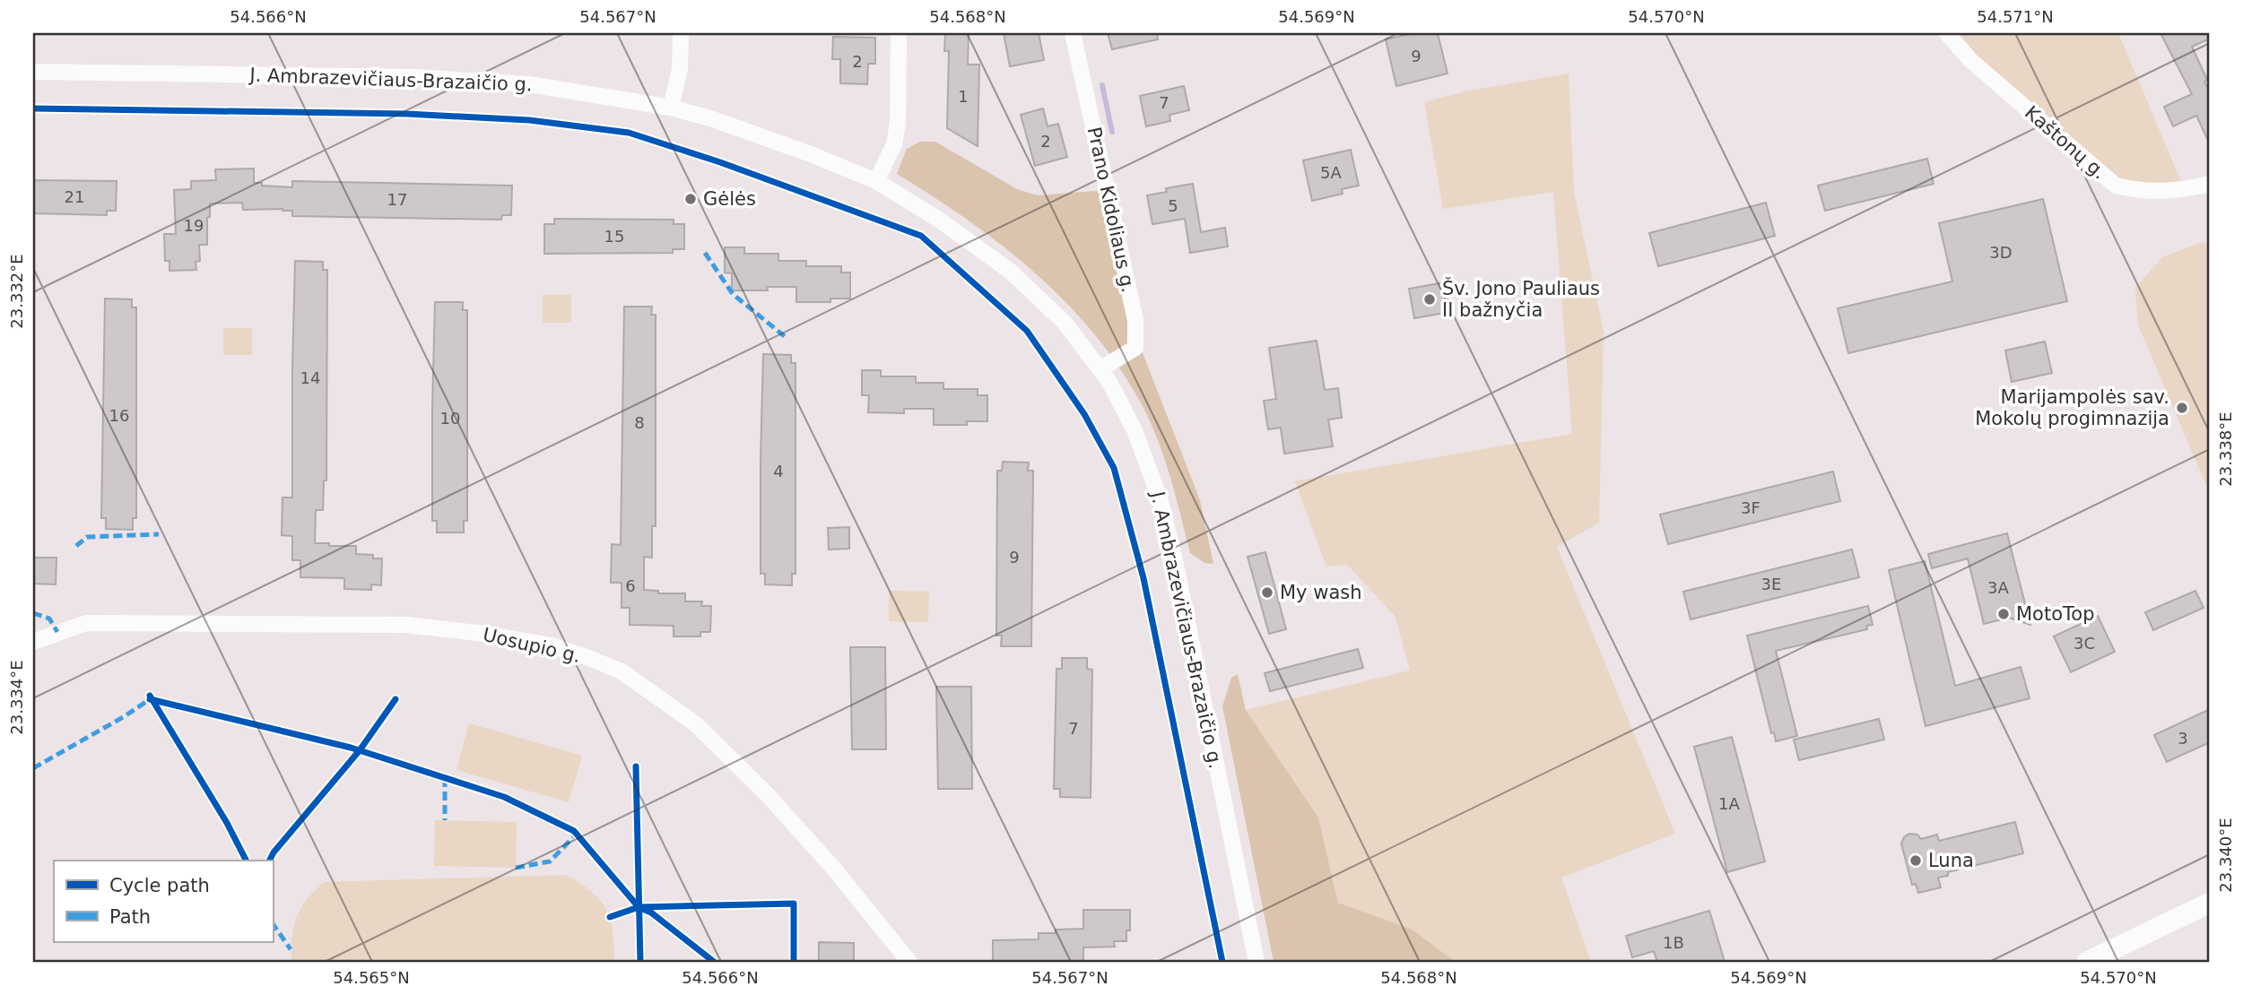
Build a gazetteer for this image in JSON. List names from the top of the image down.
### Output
{
  "streets": {
    "street": [
      "J. Ambrazevičiaus-Brazaičio g.",
      "Kaštonų g.",
      "Prano Kidoliaus g.",
      "Uosupio g."
    ]
  },
  "crossings": [
    ["J. Ambrazevičiaus-Brazaičio g.", "Prano Kidoliaus g."]
  ],
  "places": [
    "Gėlės",
    "Šv. Jono Pauliaus II bažnyčia",
    "Marijampolės sav. Mokolų progimnazija",
    "My wash",
    "MotoTop",
    "Luna"
  ],
  "house_numbers": [
    "9",
    "2",
    "1",
    "7",
    "2",
    "5A",
    "21",
    "17",
    "5",
    "19",
    "15",
    "3D",
    "14",
    "16",
    "10",
    "8",
    "4",
    "3F",
    "9",
    "3E",
    "6",
    "3A",
    "3C",
    "7",
    "3",
    "1A",
    "1B"
  ],
  "legend": ["Cycle path", "Path"],
  "coordinates": [
    "54.566°N",
    "54.567°N",
    "54.568°N",
    "54.569°N",
    "54.570°N",
    "54.571°N",
    "23.332°E",
    "23.338°E",
    "23.334°E",
    "23.340°E",
    "54.565°N"
  ]
}
